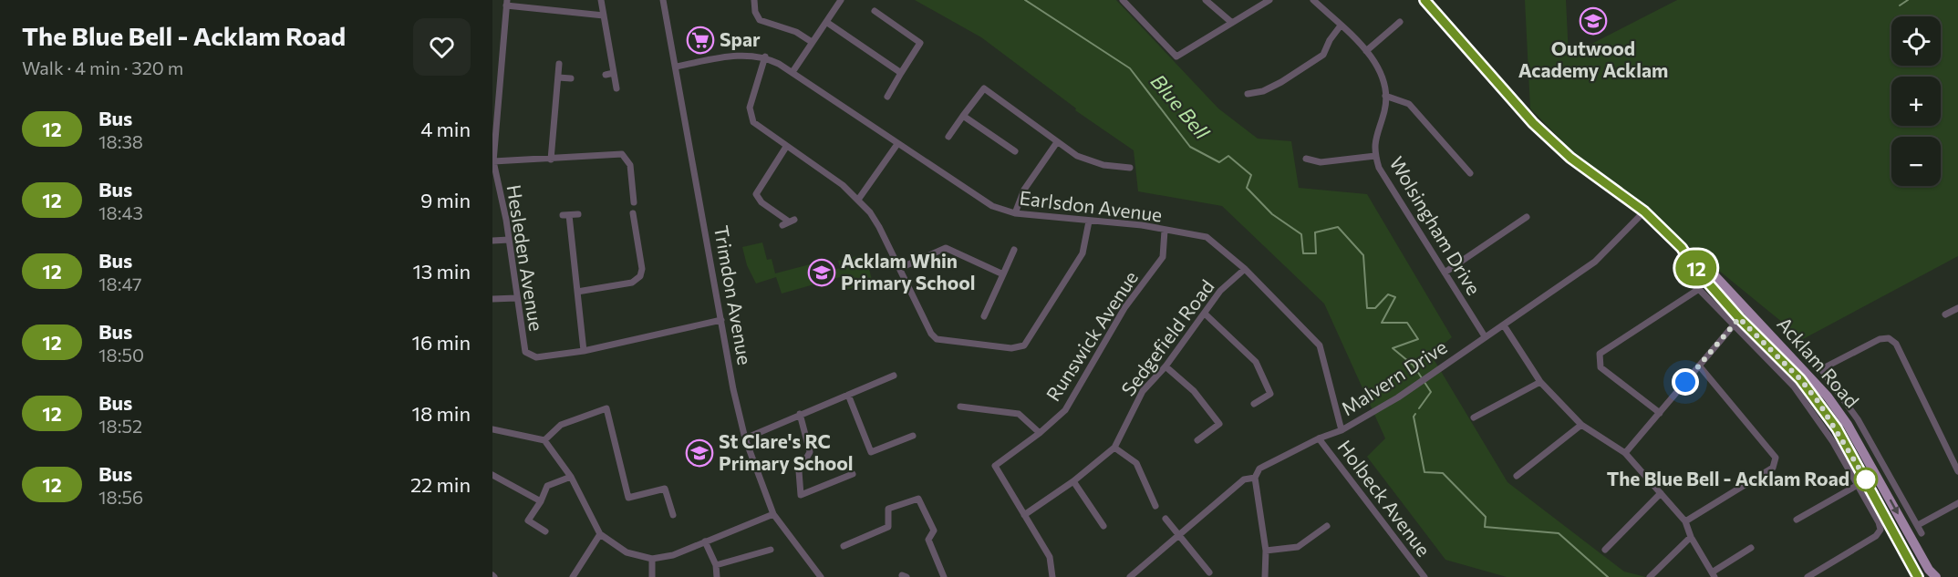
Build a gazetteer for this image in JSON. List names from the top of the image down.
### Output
{
  "streets": {
    "main road": ["Acklam Road"],
    "street": [
      "Earlsdon Avenue",
      "Wolsingham Drive",
      "Hesleden Avenue",
      "Trimdon Avenue",
      "Runswick Avenue",
      "Sedgefield Road",
      "Malvern Drive",
      "Holbeck Avenue"
    ]
  },
  "crossings": [
    ["Earlsdon Avenue", "Trimdon Avenue"],
    ["Earlsdon Avenue", "Runswick Avenue"],
    ["Earlsdon Avenue", "Sedgefield Road"],
    ["Earlsdon Avenue", "Malvern Drive"],
    ["Wolsingham Drive", "Malvern Drive"],
    ["Hesleden Avenue", "Trimdon Avenue"],
    ["Runswick Avenue", "Sedgefield Road"],
    ["Acklam Road", "Malvern Drive"],
    ["Malvern Drive", "Holbeck Avenue"]
  ],
  "water": ["Blue Bell"],
  "places": {
    "school or university": ["Outwood Academy Acklam", "Acklam Whin Primary School", "St Clare's RC Primary School"],
    "supermarket": ["Spar"],
    "other": ["The Blue Bell - Acklam Road"]
  },
  "lines": ["bus line 12"],
  "page": {
    "heading": ["The Blue Bell - Acklam Road", "Walk · 4 min · 320 m"],
    "on_map": "12",
    "map_buttons": ["+", "−"],
    "list": [
      {
        "mark": "12",
        "name": "Bus",
        "note": "18:38",
        "value": "4 min"
      },
      {
        "mark": "12",
        "name": "Bus",
        "note": "18:43",
        "value": "9 min"
      },
      {
        "mark": "12",
        "name": "Bus",
        "note": "18:47",
        "value": "13 min"
      },
      {
        "mark": "12",
        "name": "Bus",
        "note": "18:50",
        "value": "16 min"
      },
      {
        "mark": "12",
        "name": "Bus",
        "note": "18:52",
        "value": "18 min"
      },
      {
        "mark": "12",
        "name": "Bus",
        "note": "18:56",
        "value": "22 min"
      }
    ]
  }
}
